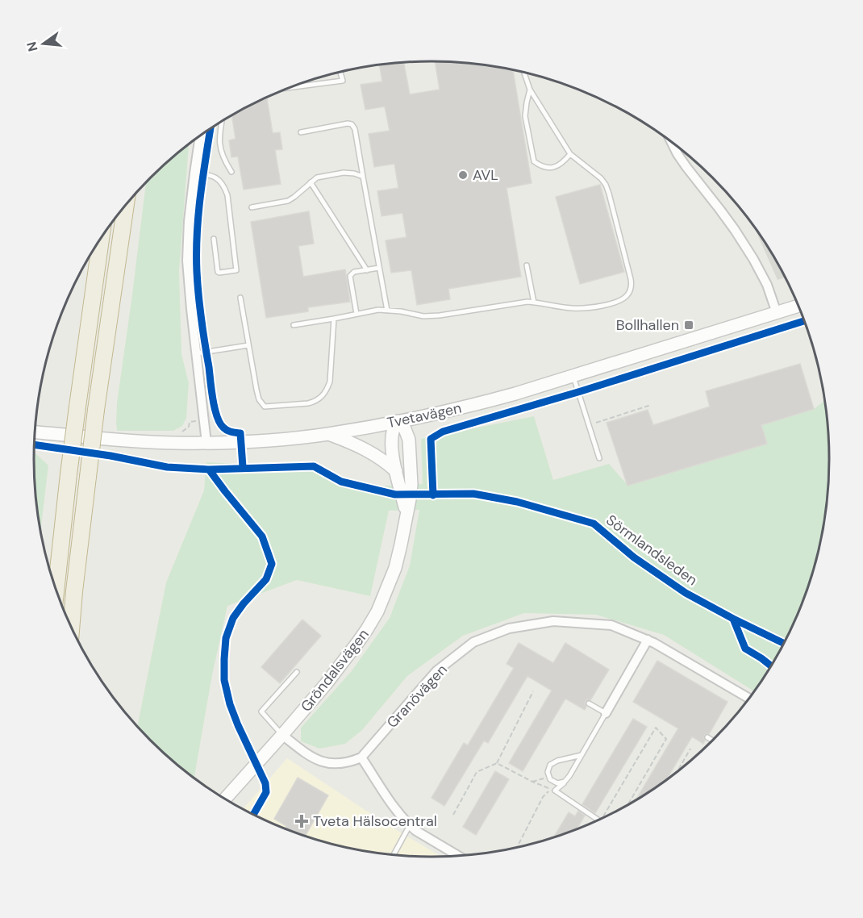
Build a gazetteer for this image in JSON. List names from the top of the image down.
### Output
{
  "streets": {
    "main road": ["Tvetavägen", "Gröndalsvägen"],
    "street": ["Granövägen"],
    "cycle path": ["Sörmlandsleden"]
  },
  "crossings": [
    ["Tvetavägen", "Gröndalsvägen"]
  ],
  "places": {
    "other": ["AVL"],
    "transit": ["Bollhallen"],
    "health": ["Tveta Hälsocentral"]
  },
  "north": "left"
}
